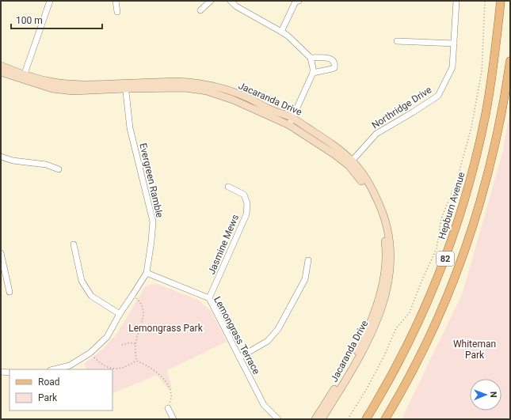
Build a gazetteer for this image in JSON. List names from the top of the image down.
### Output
{
  "streets": {
    "main road": ["Hepburn Avenue", "82"],
    "street": [
      "Jacaranda Drive",
      "Northridge Drive",
      "Evergreen Ramble",
      "Jasmine Mews",
      "Lemongrass Terrace"
    ]
  },
  "crossings": [
    ["Jacaranda Drive", "Northridge Drive"],
    ["Jacaranda Drive", "Evergreen Ramble"],
    ["Evergreen Ramble", "Lemongrass Terrace"],
    ["Jasmine Mews", "Lemongrass Terrace"]
  ],
  "parks": ["Lemongrass Park", "Whiteman Park"],
  "legend": ["Road", "Park"],
  "scale_bar": "100 m",
  "north": "right"
}
